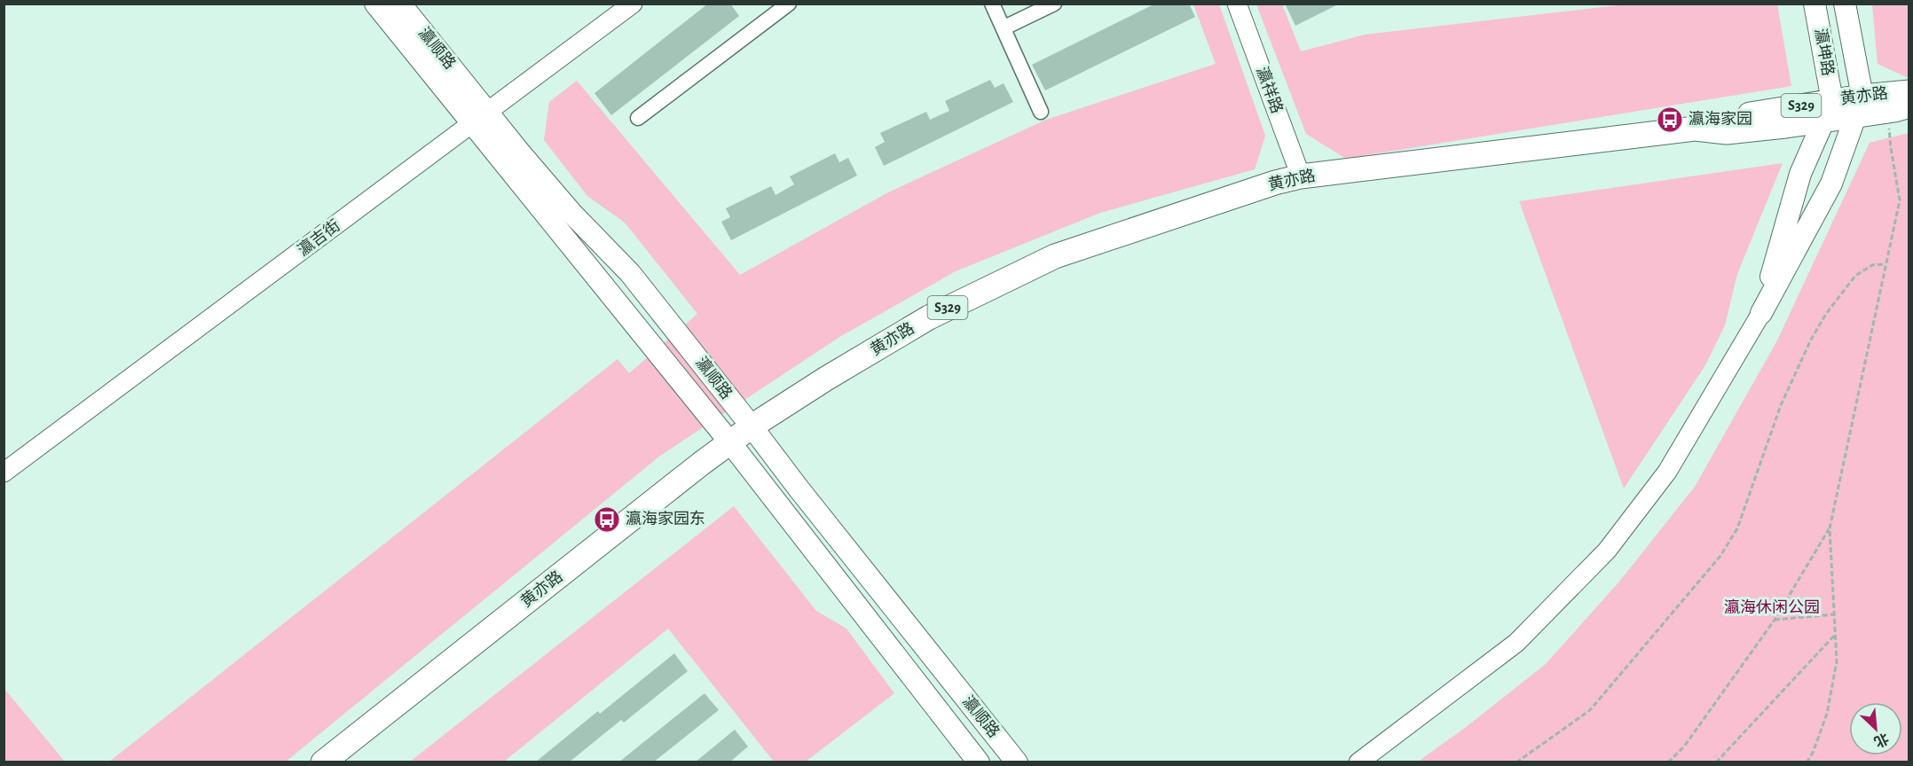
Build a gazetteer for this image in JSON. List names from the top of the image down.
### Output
{
  "streets": {
    "main road": [
      "瀛顺路",
      "瀛坤路",
      "黄亦路",
      "S329"
    ],
    "street": ["瀛祥路", "瀛吉街"]
  },
  "crossings": [
    ["瀛顺路", "黄亦路"],
    ["瀛顺路", "瀛吉街"],
    ["瀛坤路", "黄亦路"],
    ["瀛祥路", "黄亦路"]
  ],
  "parks": ["瀛海休闲公园"],
  "places": {
    "bus stop": ["瀛海家园", "瀛海家园东"]
  },
  "north": "bottom right"
}
